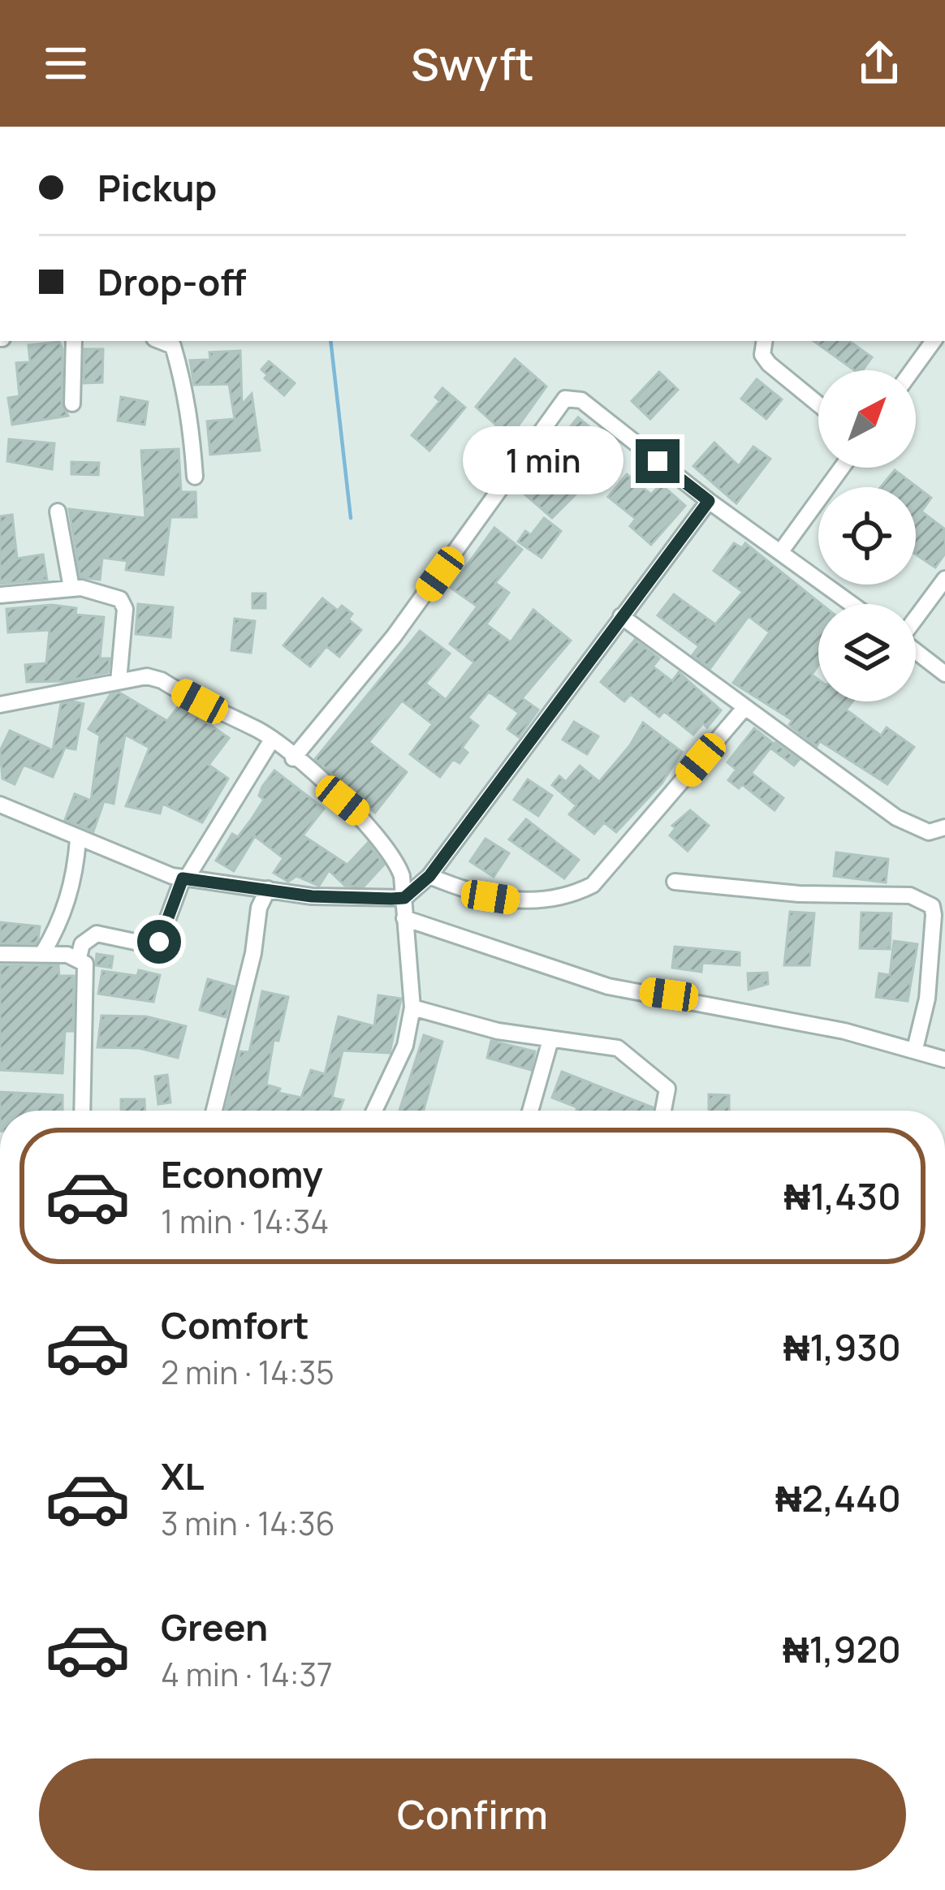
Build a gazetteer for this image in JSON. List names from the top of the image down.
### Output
{
  "north": "top right",
  "page": {
    "header": "Swyft",
    "banner": ["Pickup", "Drop-off"],
    "bubble": "1 min",
    "list": [
      {
        "name": "Economy",
        "note": "1 min · 14:34",
        "value": "₦1,430"
      },
      {
        "name": "Comfort",
        "note": "2 min · 14:35",
        "value": "₦1,930"
      },
      {
        "name": "XL",
        "note": "3 min · 14:36",
        "value": "₦2,440"
      },
      {
        "name": "Green",
        "note": "4 min · 14:37",
        "value": "₦1,920"
      }
    ],
    "buttons": "Confirm"
  }
}
